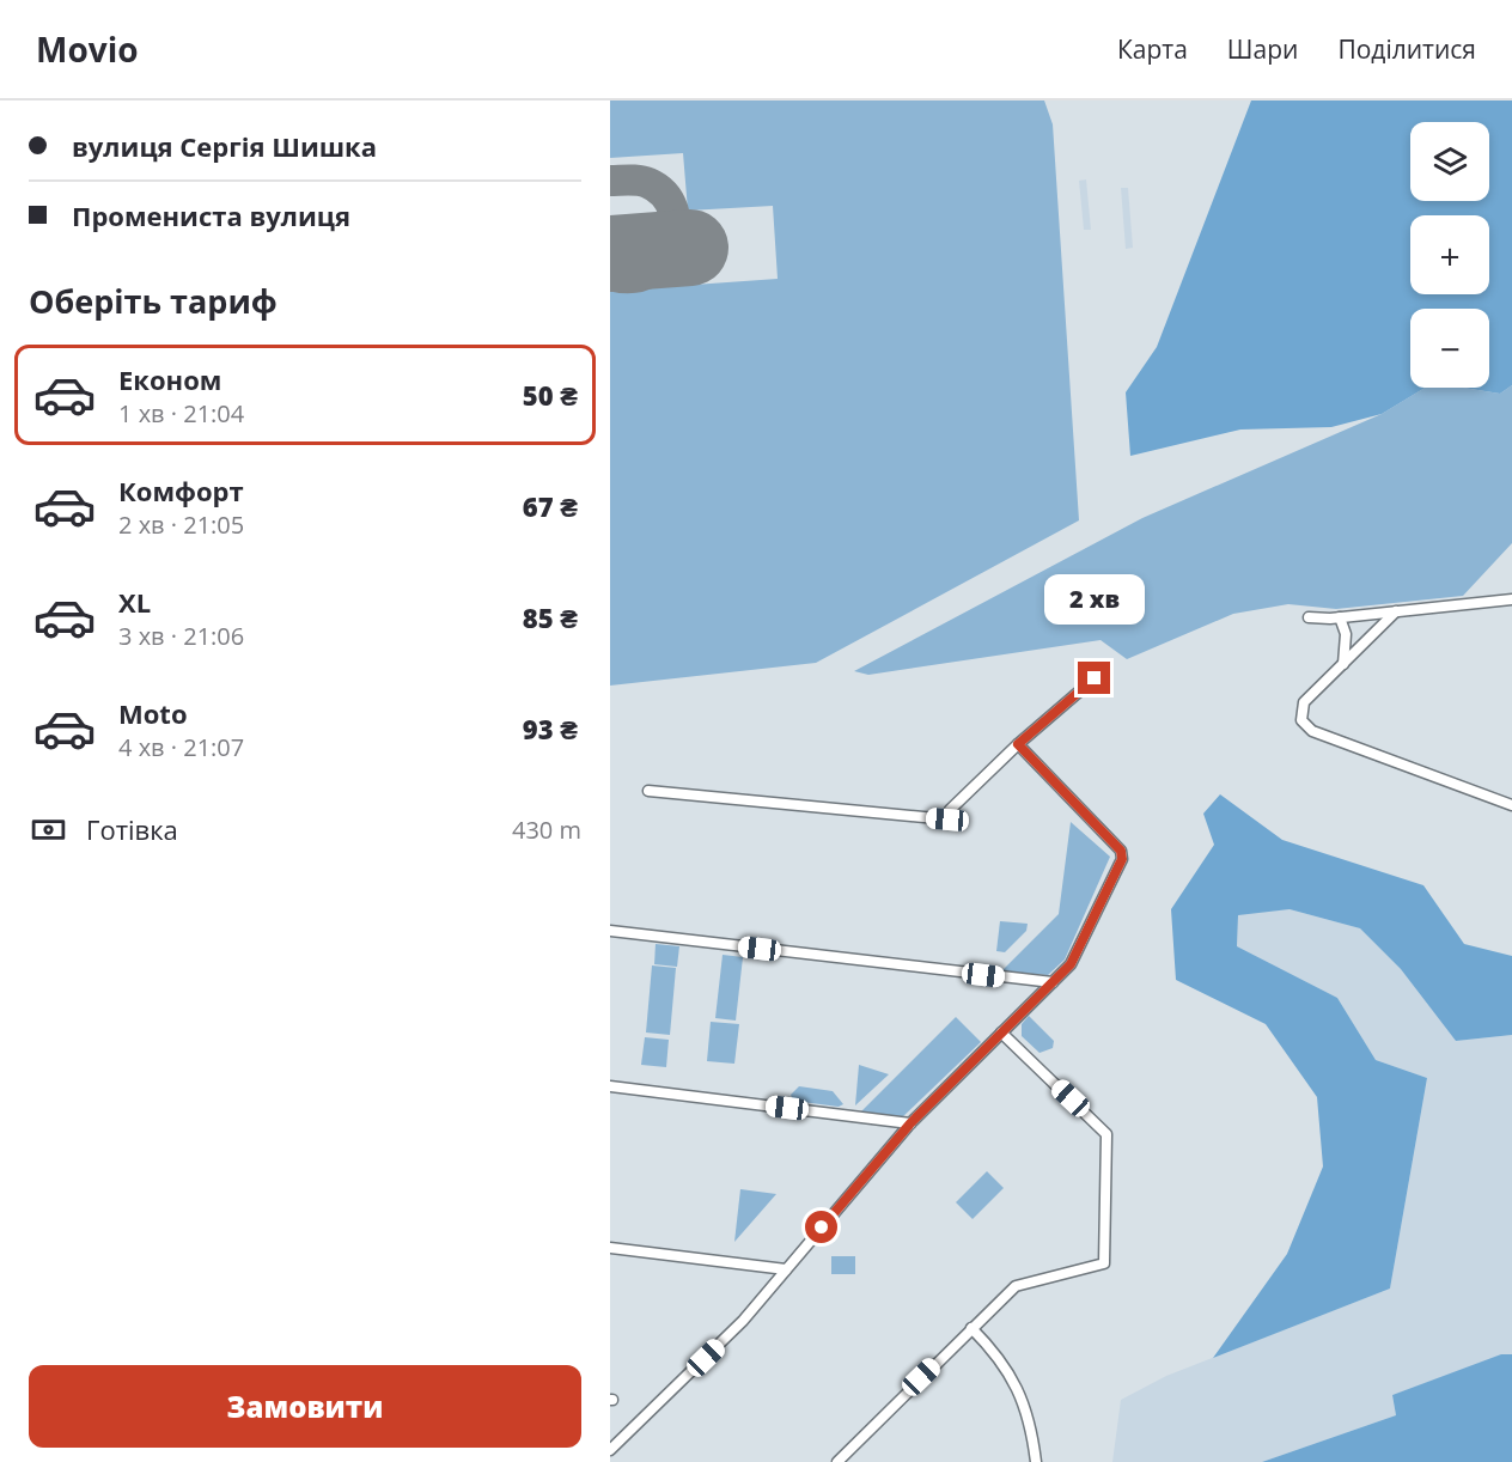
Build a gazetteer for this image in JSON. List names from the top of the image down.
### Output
{
  "page": {
    "header": "Movio",
    "nav": ["Карта", "Шари", "Поділитися"],
    "banner": ["вулиця Сергія Шишка", "Промениста вулиця"],
    "map_buttons": ["+", "−"],
    "heading": "Оберіть тариф",
    "list": [
      {
        "name": "Економ",
        "note": "1 хв · 21:04",
        "value": "50 ₴"
      },
      {
        "name": "Комфорт",
        "note": "2 хв · 21:05",
        "value": "67 ₴"
      },
      {
        "name": "XL",
        "note": "3 хв · 21:06",
        "value": "85 ₴"
      },
      {
        "name": "Moto",
        "note": "4 хв · 21:07",
        "value": "93 ₴"
      }
    ],
    "bubble": "2 хв",
    "pay": ["Готівка", "430 m"],
    "buttons": "Замовити"
  }
}
